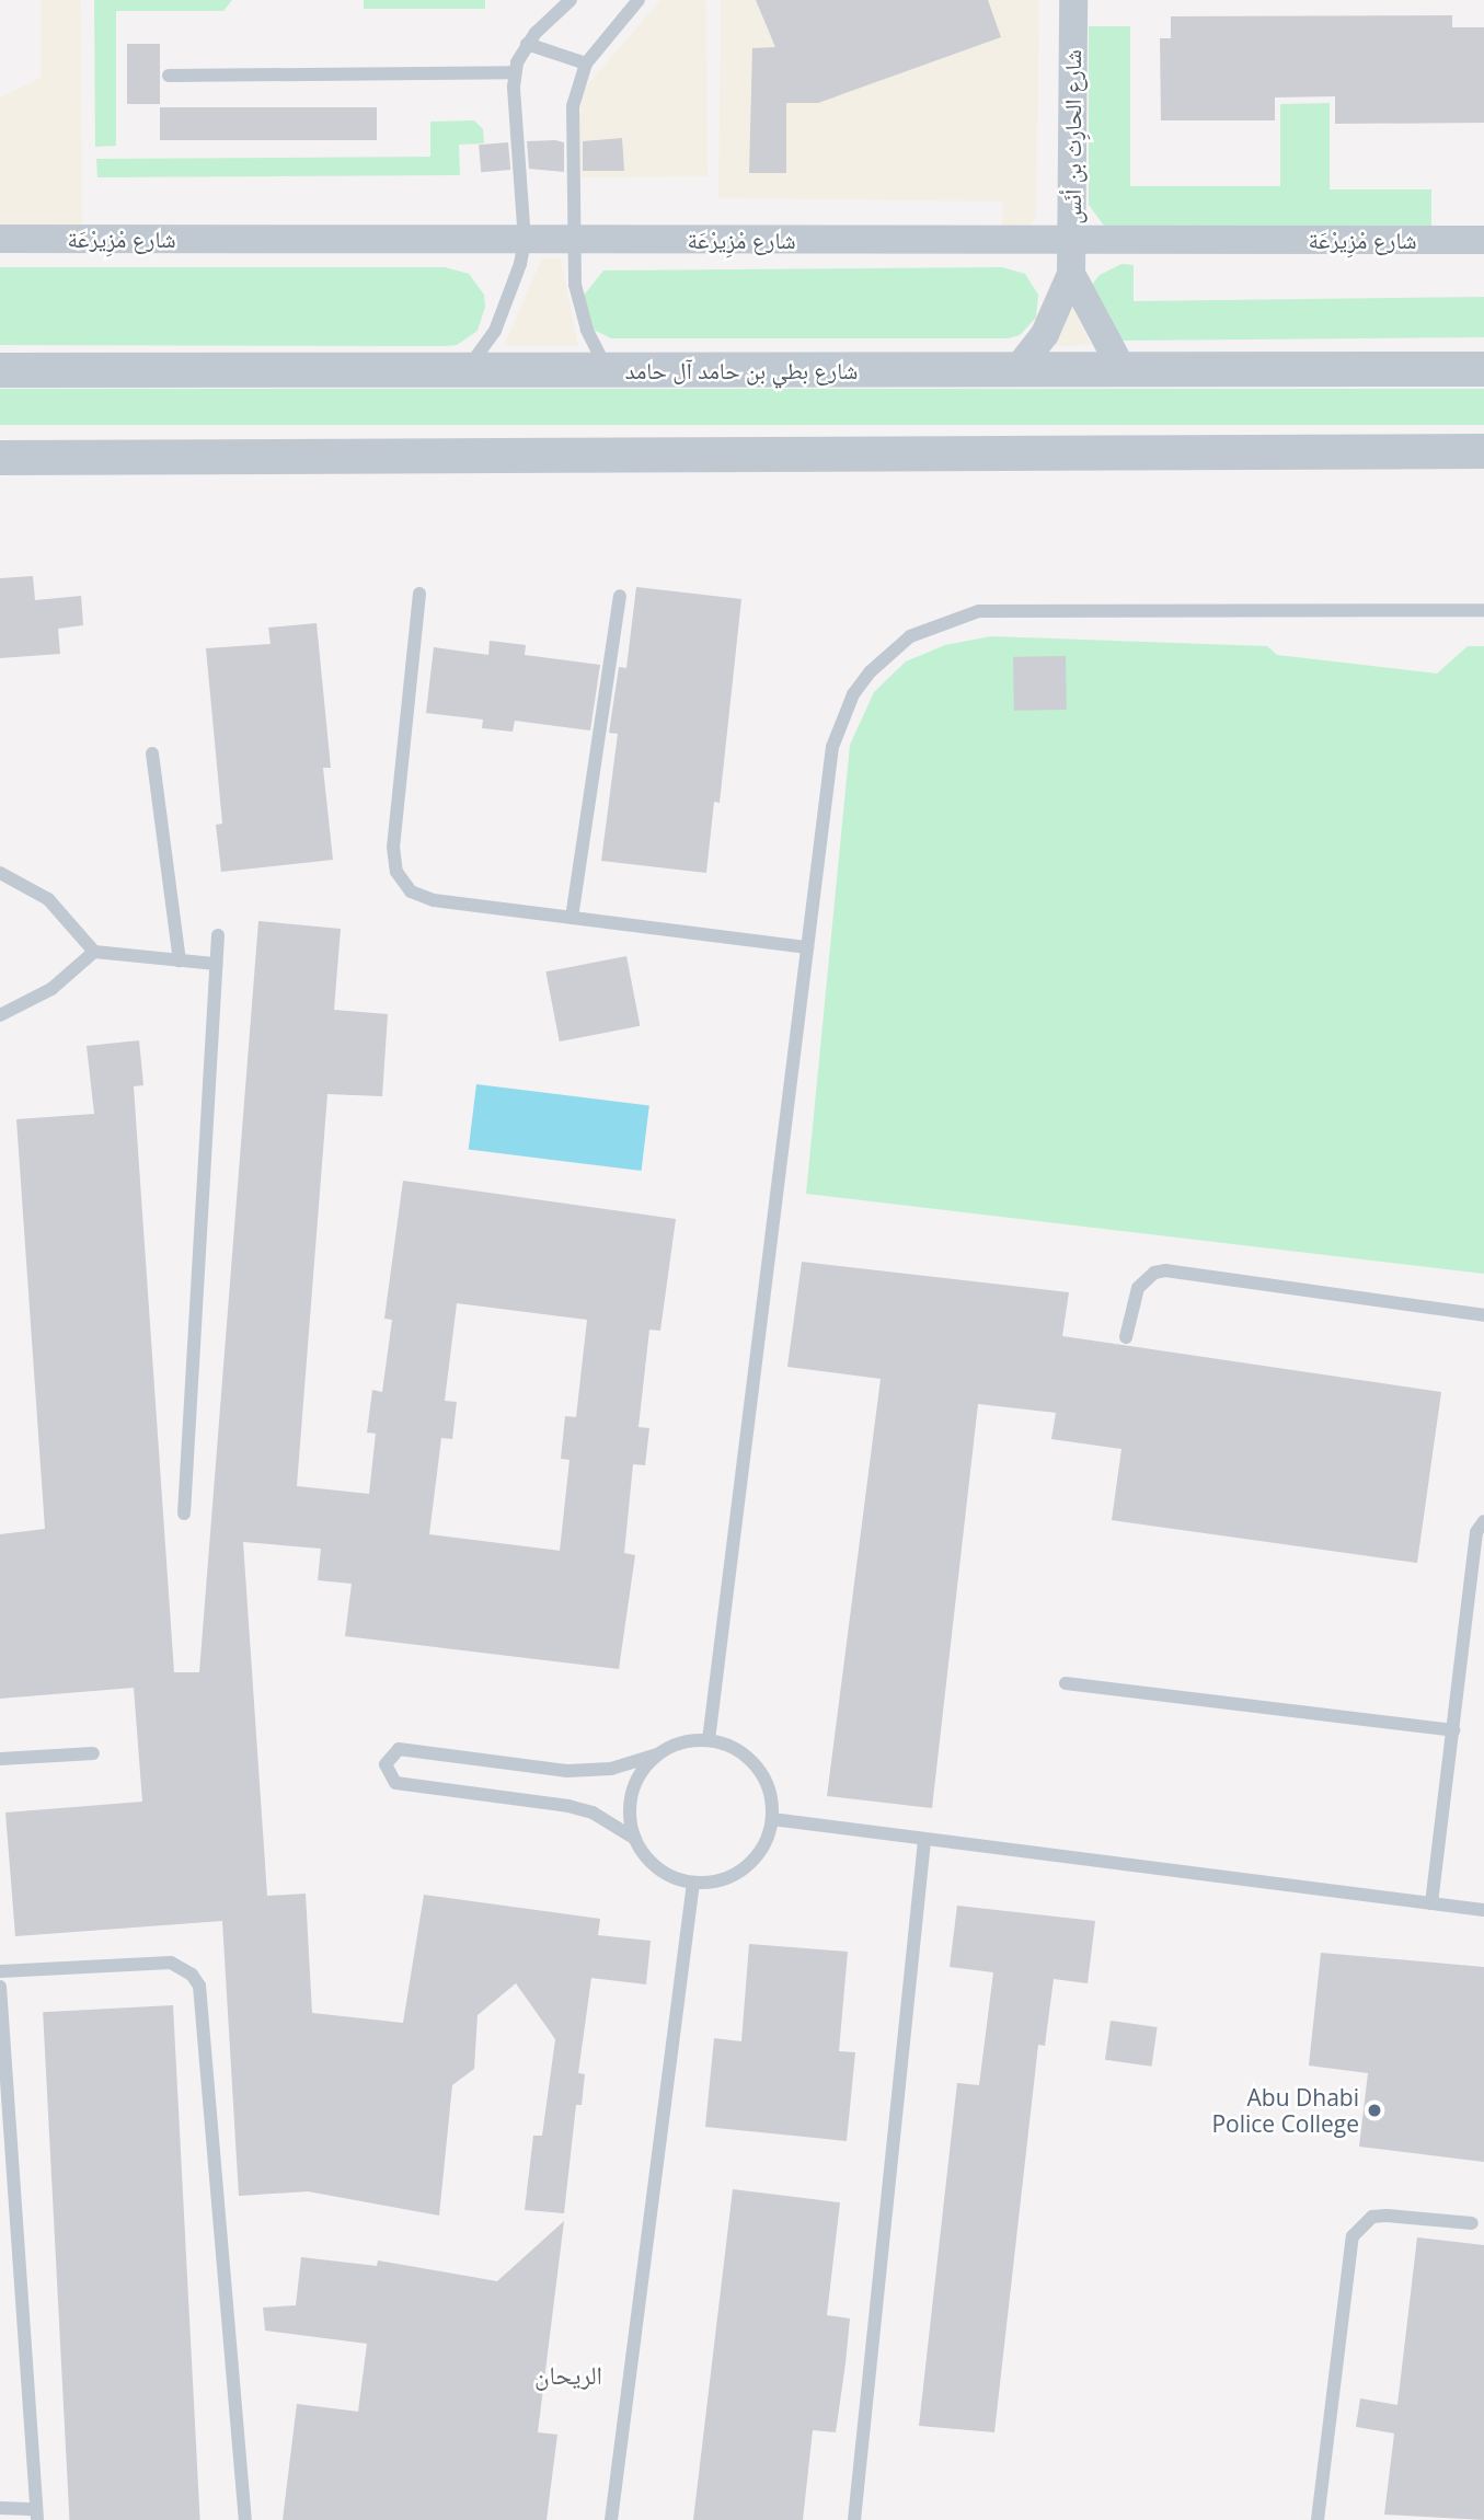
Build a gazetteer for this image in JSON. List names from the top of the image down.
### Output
{
  "streets": {
    "street": ["شارع الحارِث بن أنَس", "شارع مْزِيرْعَة", "شارع بطي بن حامد آل حامد"]
  },
  "crossings": [
    ["شارع الحارِث بن أنَس", "شارع مْزِيرْعَة"],
    ["شارع الحارِث بن أنَس", "شارع بطي بن حامد آل حامد"]
  ],
  "districts": ["الريحان"],
  "places": ["Abu Dhabi Police College"]
}
